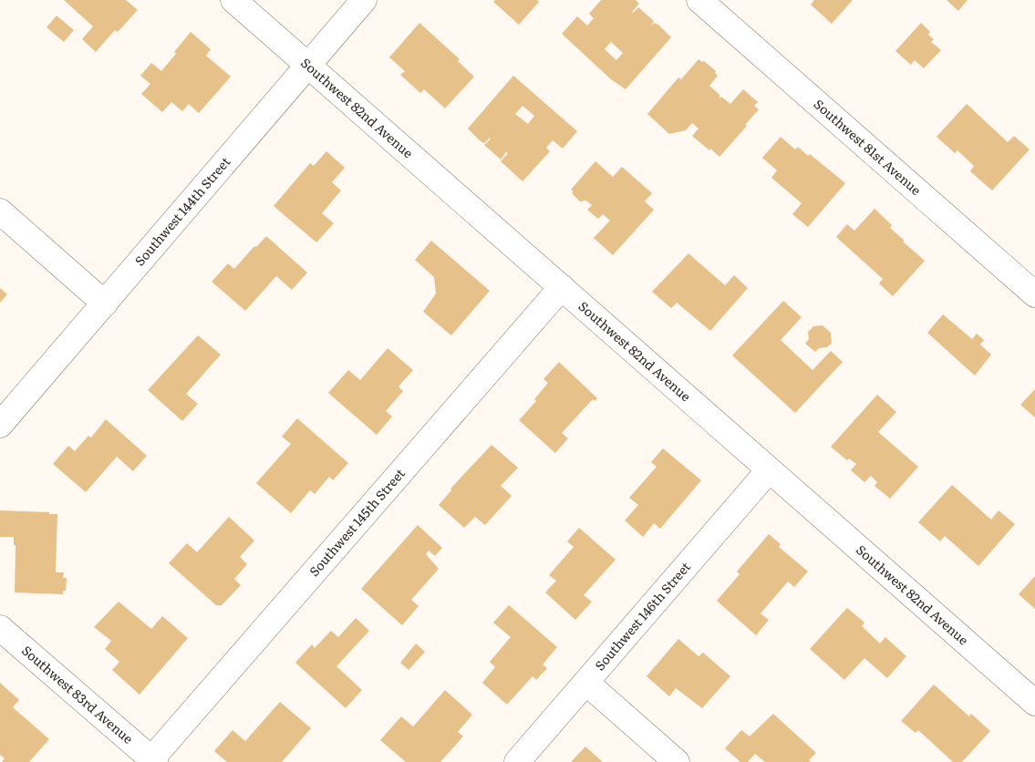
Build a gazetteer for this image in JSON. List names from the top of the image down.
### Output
{
  "streets": {
    "street": [
      "Southwest 82nd Avenue",
      "Southwest 81st Avenue",
      "Southwest 144th Street",
      "Southwest 145th Street",
      "Southwest 146th Street",
      "Southwest 83rd Avenue"
    ]
  },
  "crossings": [
    ["Southwest 82nd Avenue", "Southwest 144th Street"],
    ["Southwest 82nd Avenue", "Southwest 145th Street"],
    ["Southwest 82nd Avenue", "Southwest 146th Street"],
    ["Southwest 145th Street", "Southwest 83rd Avenue"]
  ]
}
